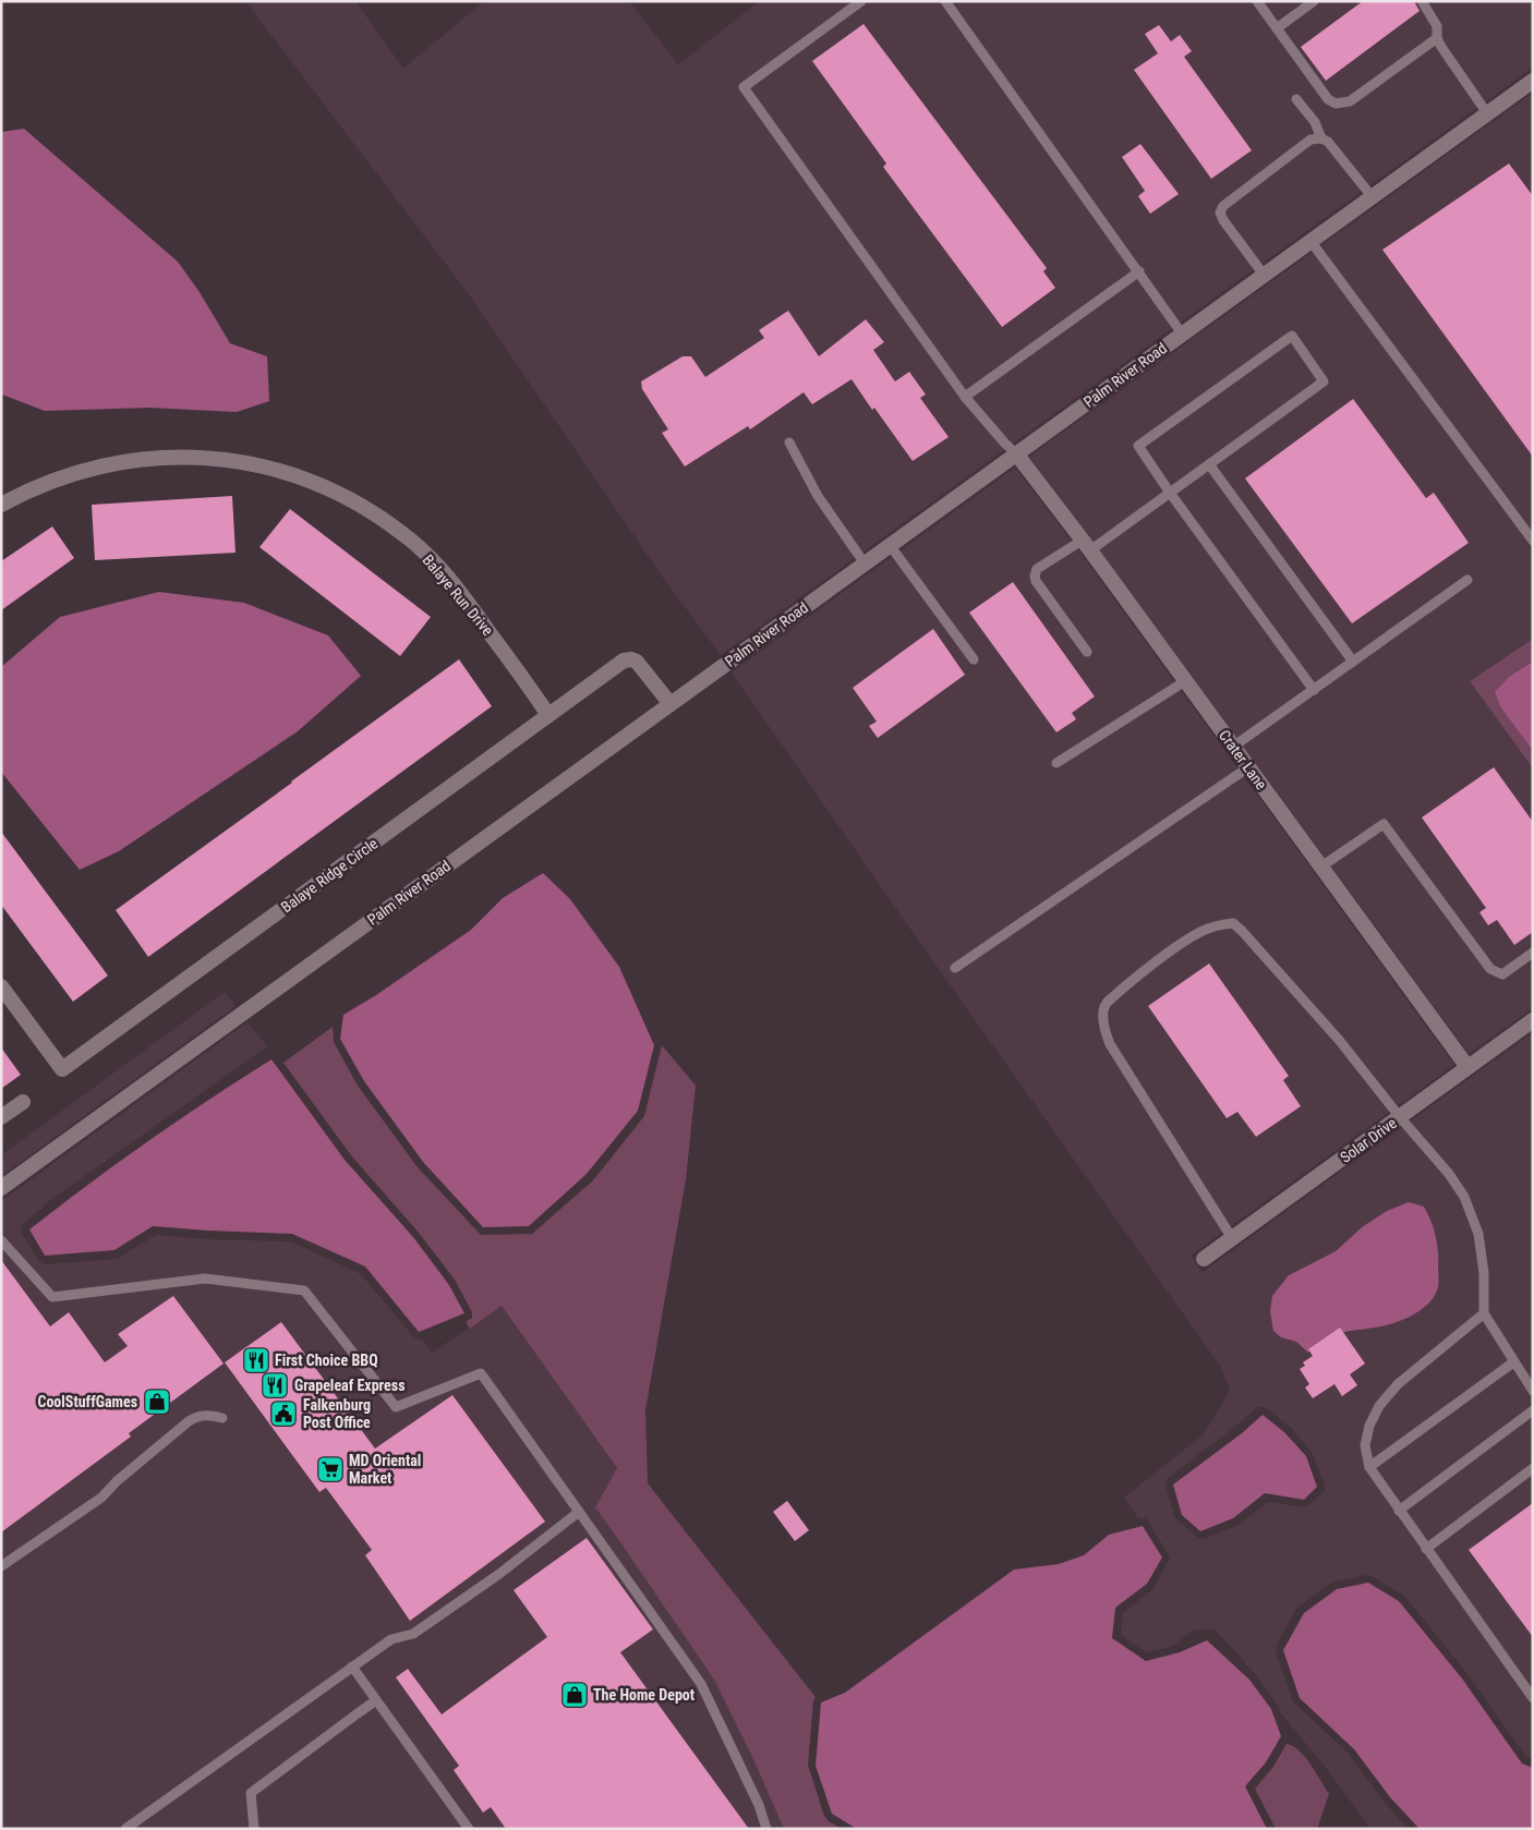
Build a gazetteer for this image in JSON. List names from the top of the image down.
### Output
{
  "streets": {
    "street": [
      "Palm River Road",
      "Balaye Run Drive",
      "Crater Lane",
      "Balaye Ridge Circle",
      "Solar Drive"
    ]
  },
  "crossings": [
    ["Palm River Road", "Crater Lane"],
    ["Palm River Road", "Balaye Ridge Circle"],
    ["Balaye Run Drive", "Balaye Ridge Circle"],
    ["Crater Lane", "Solar Drive"]
  ],
  "places": {
    "restaurant": ["First Choice BBQ", "Grapeleaf Express"],
    "shop": ["CoolStuffGames", "The Home Depot"],
    "public building": ["Falkenburg Post Office"],
    "supermarket": ["MD Oriental Market"]
  }
}
